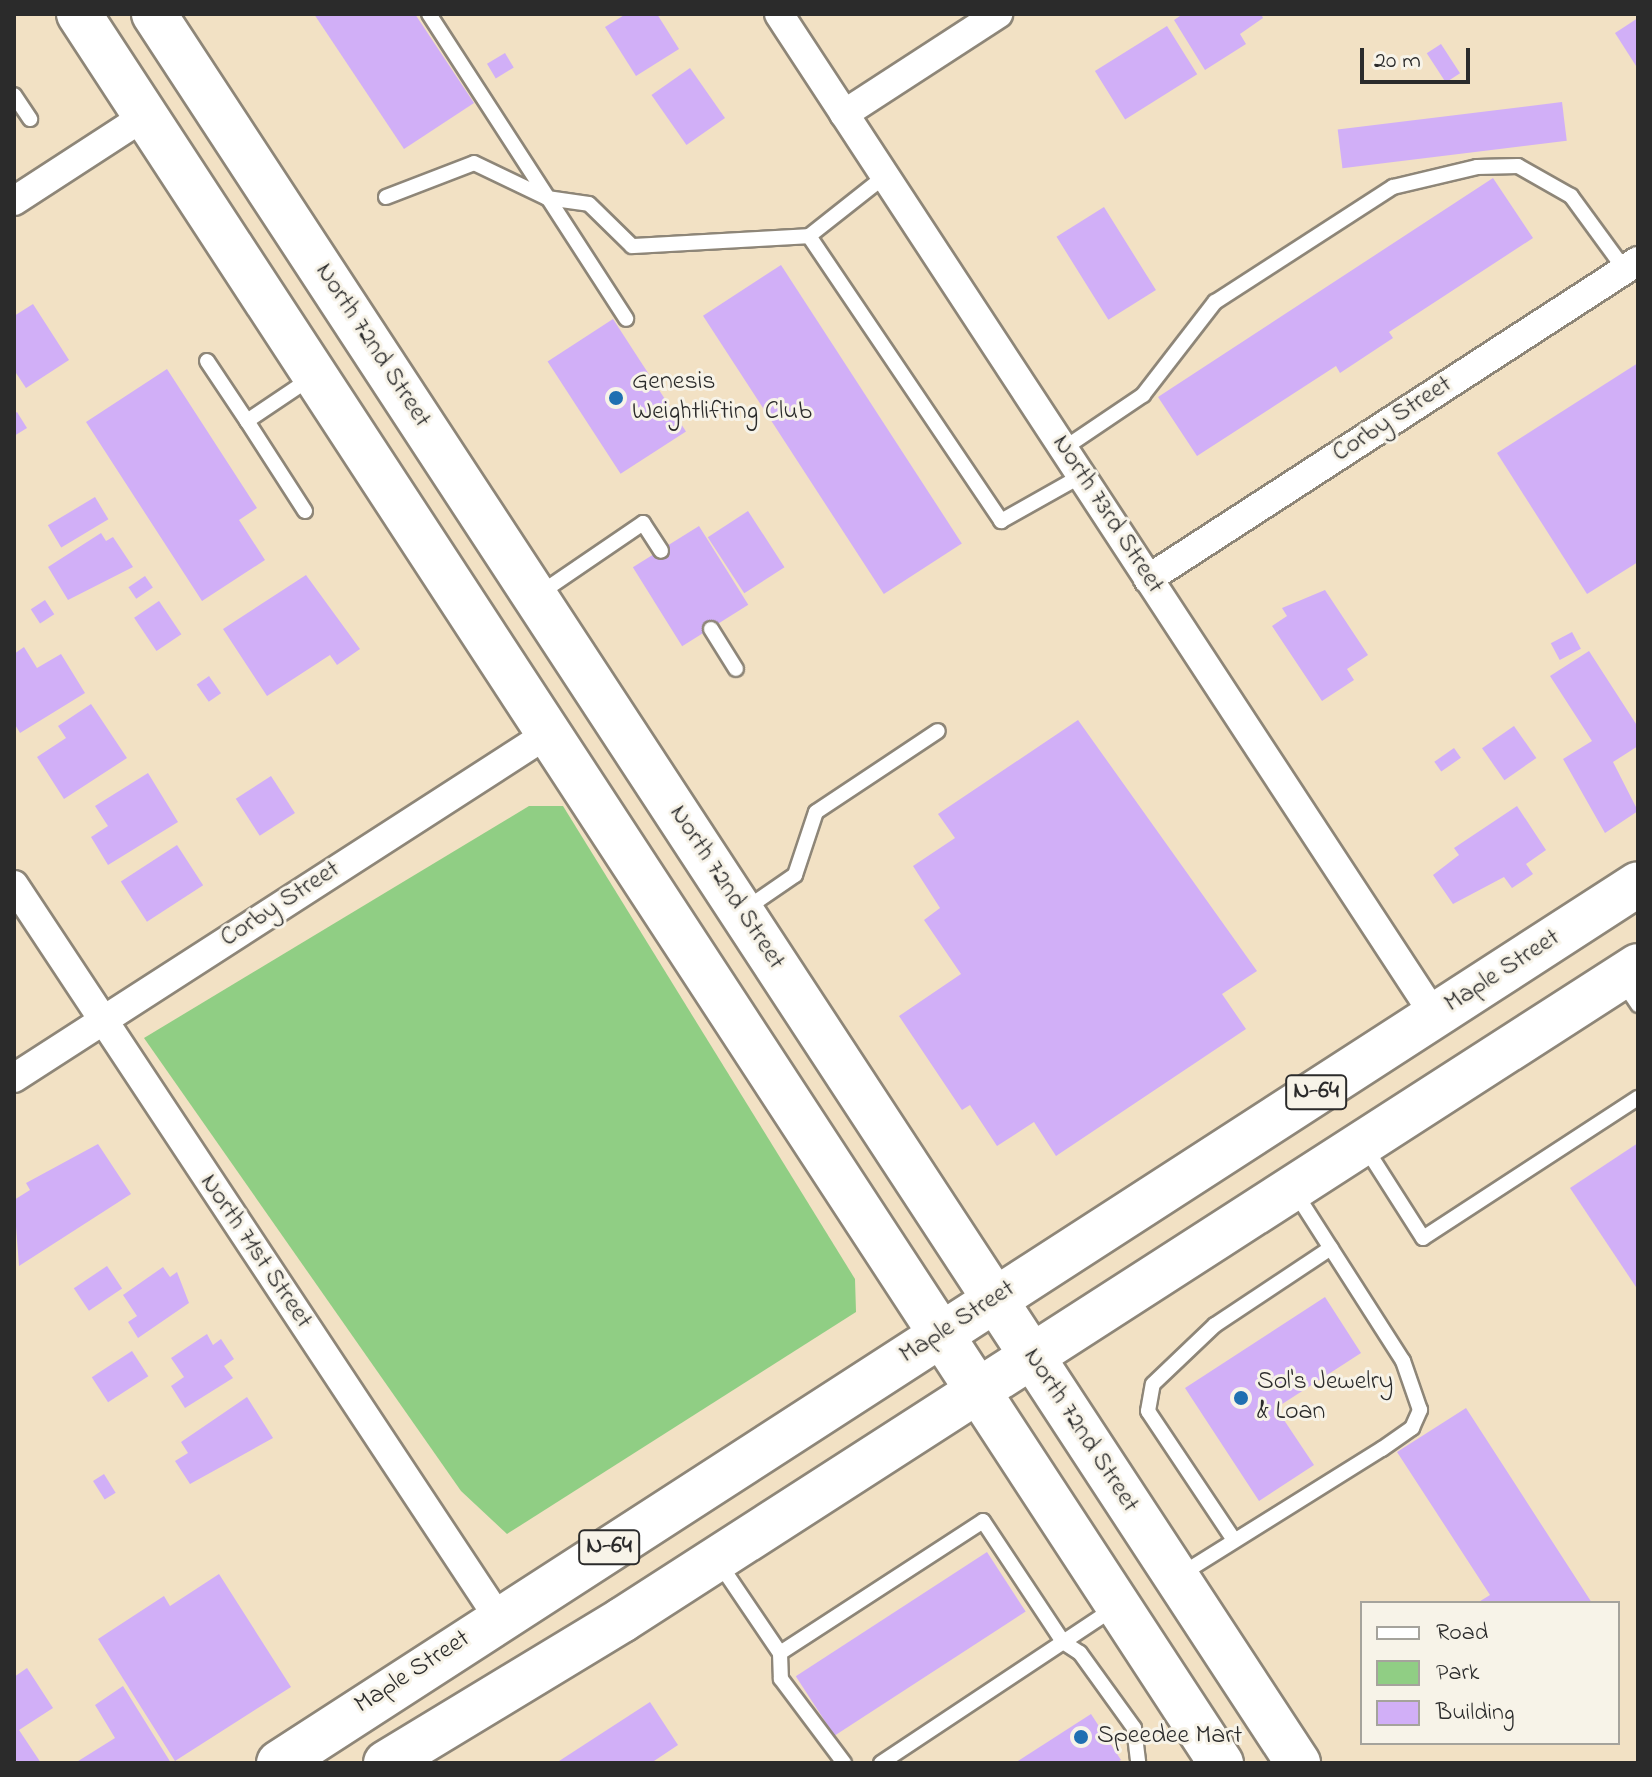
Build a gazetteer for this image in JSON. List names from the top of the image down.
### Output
{
  "streets": {
    "main road": ["North 72nd Street", "Maple Street", "N-64"],
    "street": ["Corby Street", "North 73rd Street", "North 71st Street"]
  },
  "crossings": [
    ["North 72nd Street", "Maple Street"],
    ["North 72nd Street", "N-64"],
    ["Corby Street", "North 73rd Street"],
    ["Corby Street", "North 71st Street"],
    ["North 73rd Street", "Maple Street"],
    ["Maple Street", "North 71st Street"]
  ],
  "places": ["Genesis Weightlifting Club", "Sol's Jewelry & Loan", "Speedee Mart"],
  "legend": ["Road", "Park", "Building"],
  "scale_bar": "20 m"
}
